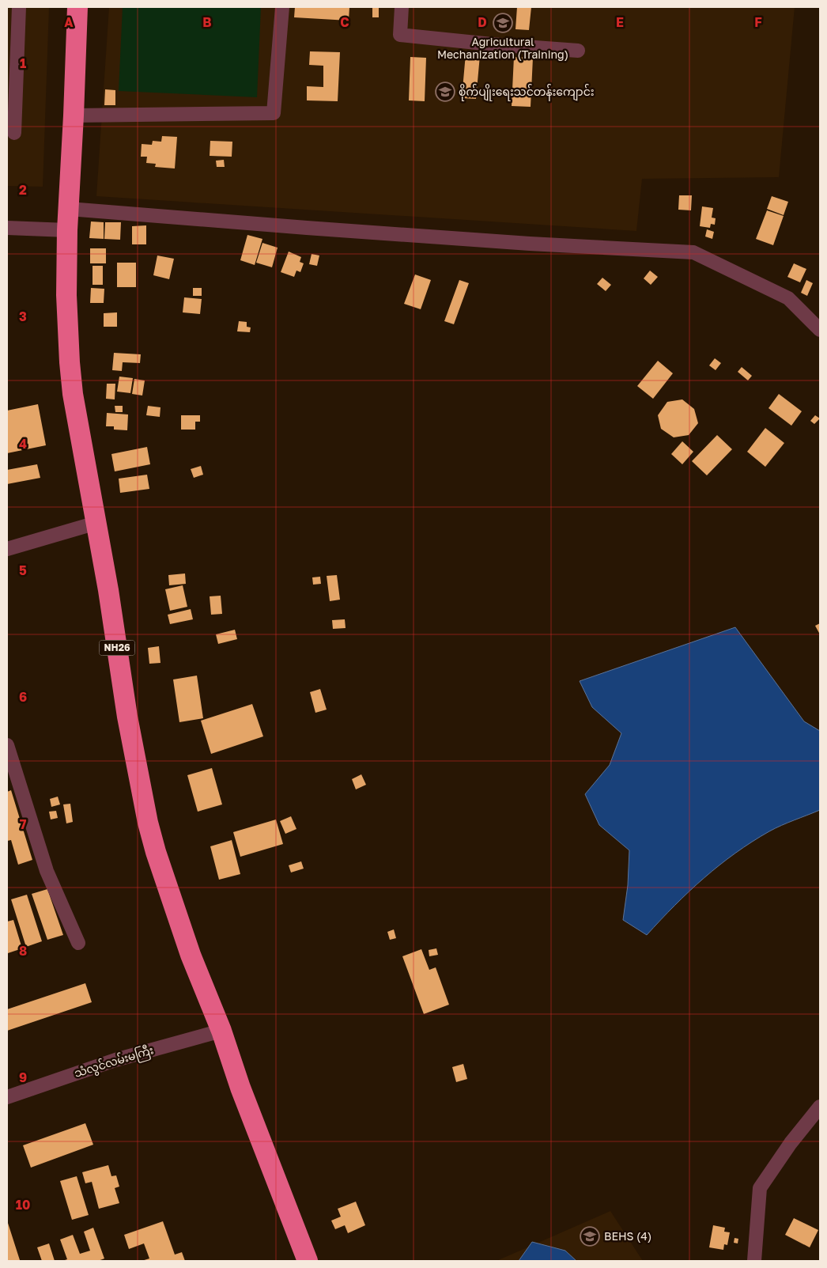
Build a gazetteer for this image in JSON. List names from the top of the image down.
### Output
{
  "streets": {
    "highway": ["NH26"],
    "street": ["သံလွင်လမ်းမကြီး"]
  },
  "crossings": [
    ["NH26", "သံလွင်လမ်းမကြီး"]
  ],
  "places": {
    "school or university": ["Agricultural Mechanization (Training)", "စိုက်ပျိုးရေးသင်တန်းကျောင်း", "BEHS (4)"]
  },
  "grid": {
    "columns": [
      "A",
      "B",
      "C",
      "D",
      "E",
      "F"
    ],
    "rows": [
      "1",
      "2",
      "3",
      "4",
      "5",
      "6",
      "7",
      "8",
      "9",
      "10"
    ]
  }
}
